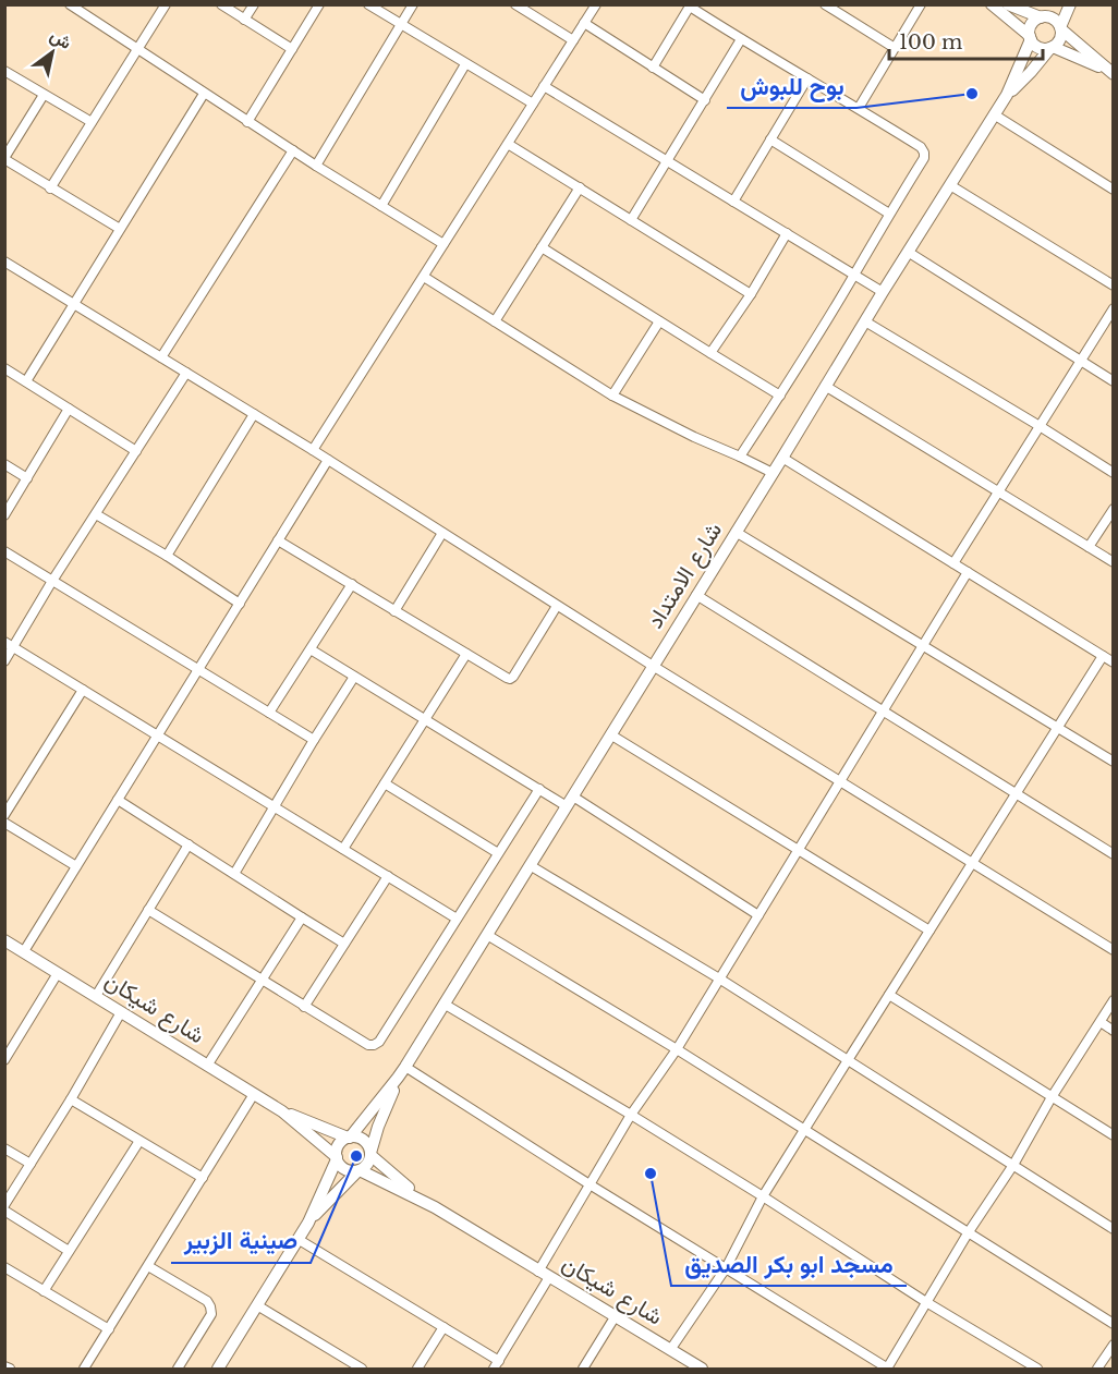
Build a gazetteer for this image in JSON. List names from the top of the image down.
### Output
{
  "streets": {
    "street": ["شارع الامتداد", "شارع شيكان"]
  },
  "crossings": [
    ["شارع الامتداد", "شارع شيكان"]
  ],
  "places": ["بوح للبوش", "صينية الزبير", "مسجد ابو بكر الصديق"],
  "scale_bar": "100 m",
  "north": "top right"
}
